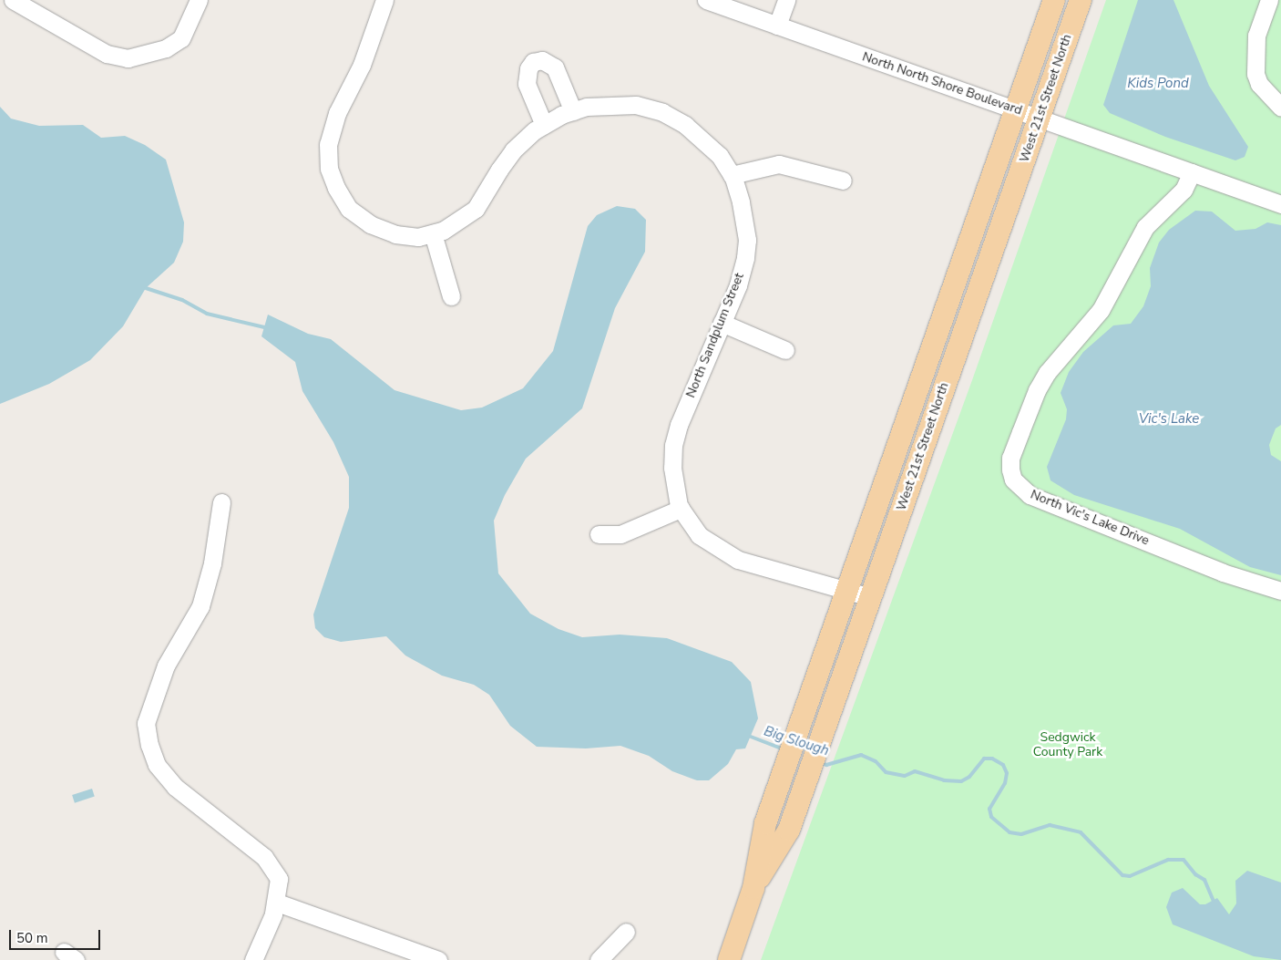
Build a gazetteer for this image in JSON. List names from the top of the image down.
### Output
{
  "streets": {
    "main road": ["West 21st Street North"],
    "street": ["North North Shore Boulevard", "North Sandplum Street", "North Vic's Lake Drive"]
  },
  "crossings": [
    ["North North Shore Boulevard", "West 21st Street North"],
    ["North North Shore Boulevard", "North Vic's Lake Drive"],
    ["West 21st Street North", "North Sandplum Street"]
  ],
  "water": ["Kids Pond", "Vic's Lake", "Big Slough"],
  "parks": ["Sedgwick County Park"],
  "scale_bar": "50 m"
}
